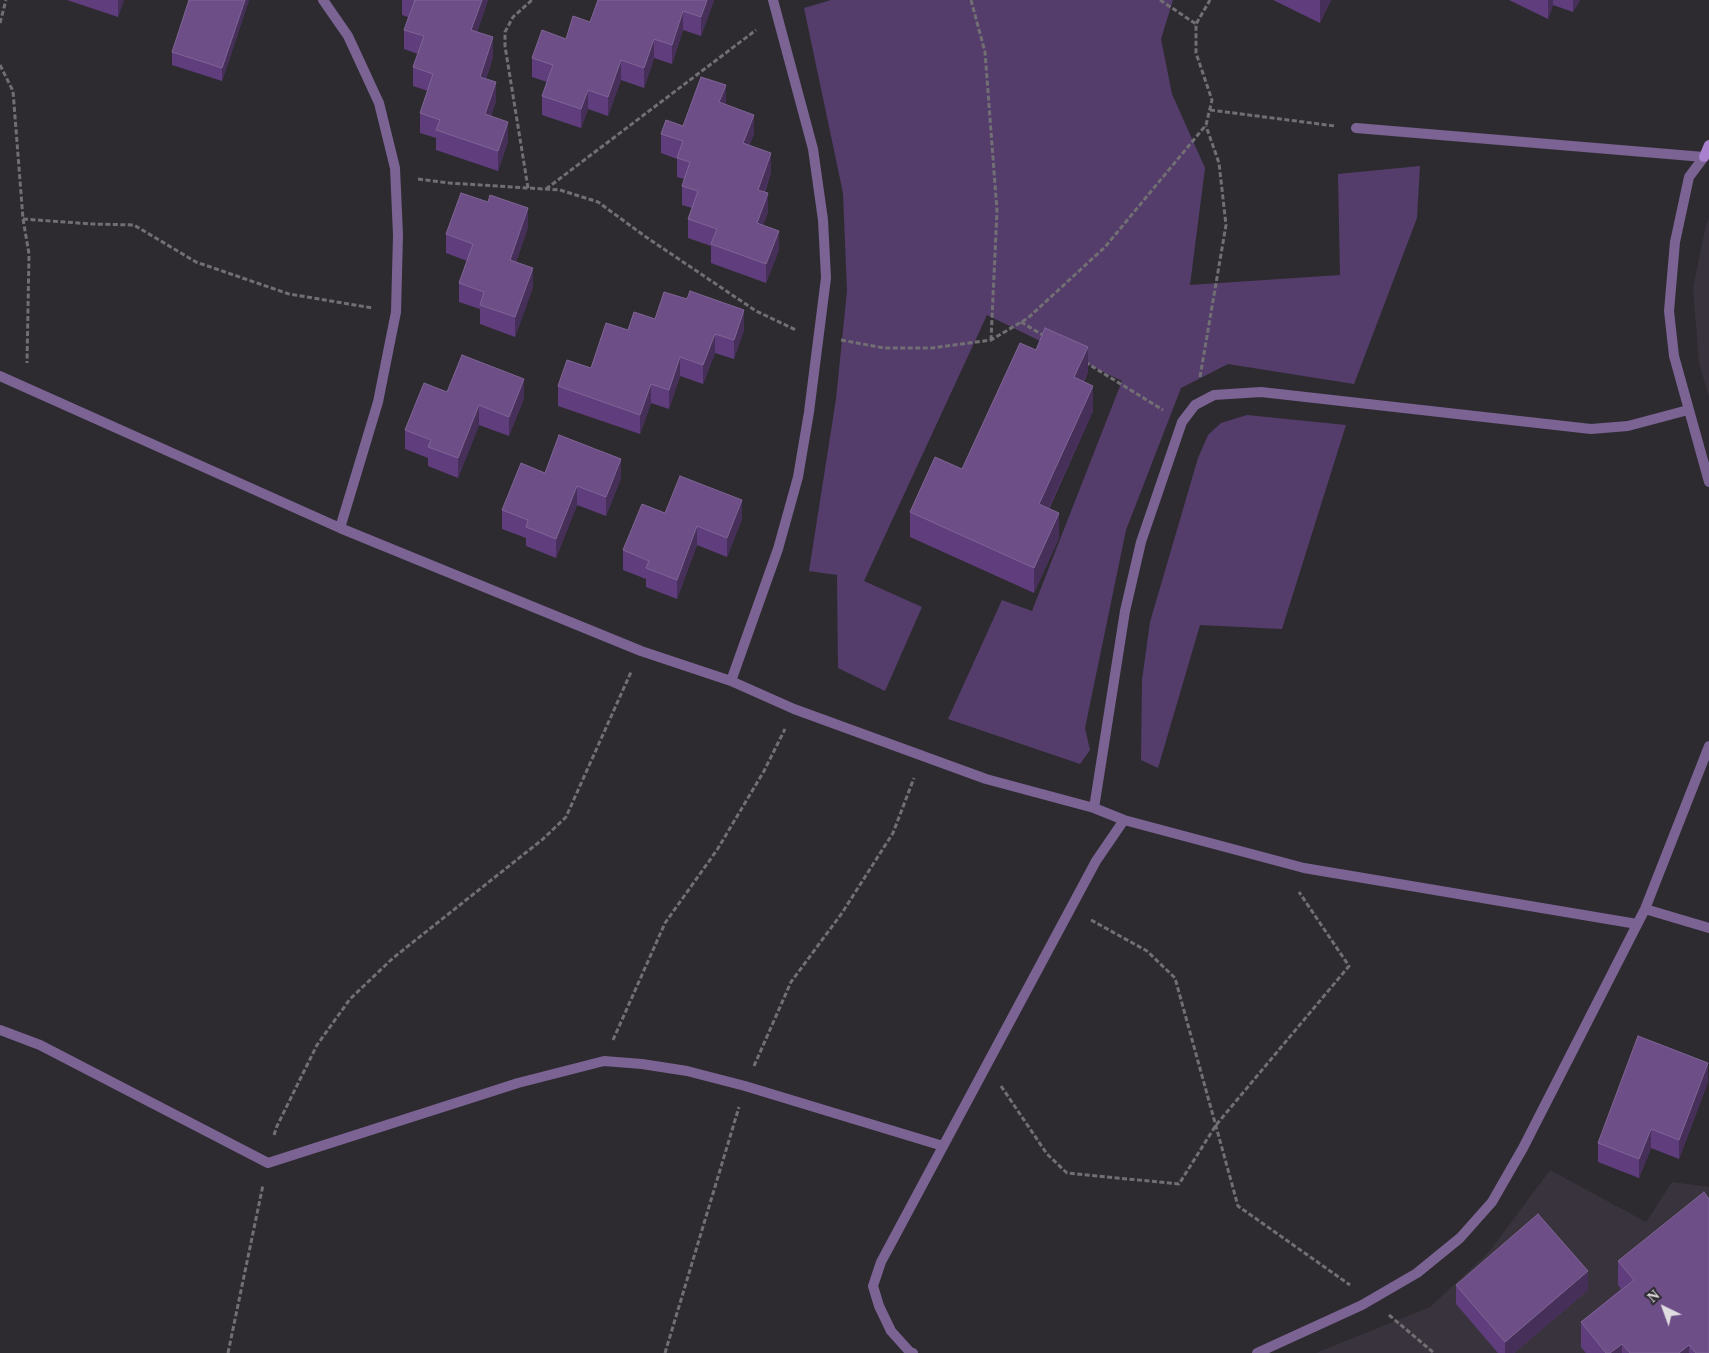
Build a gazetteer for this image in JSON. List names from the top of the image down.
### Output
{
  "north": "top left"
}
